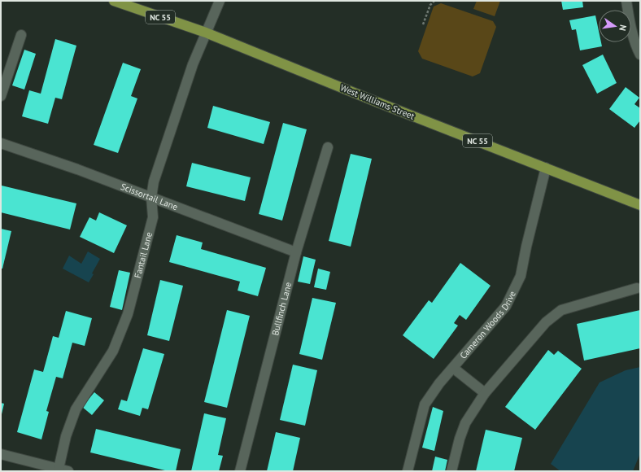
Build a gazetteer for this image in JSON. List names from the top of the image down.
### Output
{
  "streets": {
    "main road": ["NC 55", "West Williams Street"],
    "street": [
      "Scissortail Lane",
      "Fantail Lane",
      "Bullfinch Lane",
      "Cameron Woods Drive"
    ]
  },
  "crossings": [
    ["West Williams Street", "Fantail Lane"],
    ["West Williams Street", "Cameron Woods Drive"],
    ["Scissortail Lane", "Fantail Lane"],
    ["Scissortail Lane", "Bullfinch Lane"]
  ],
  "north": "right"
}
